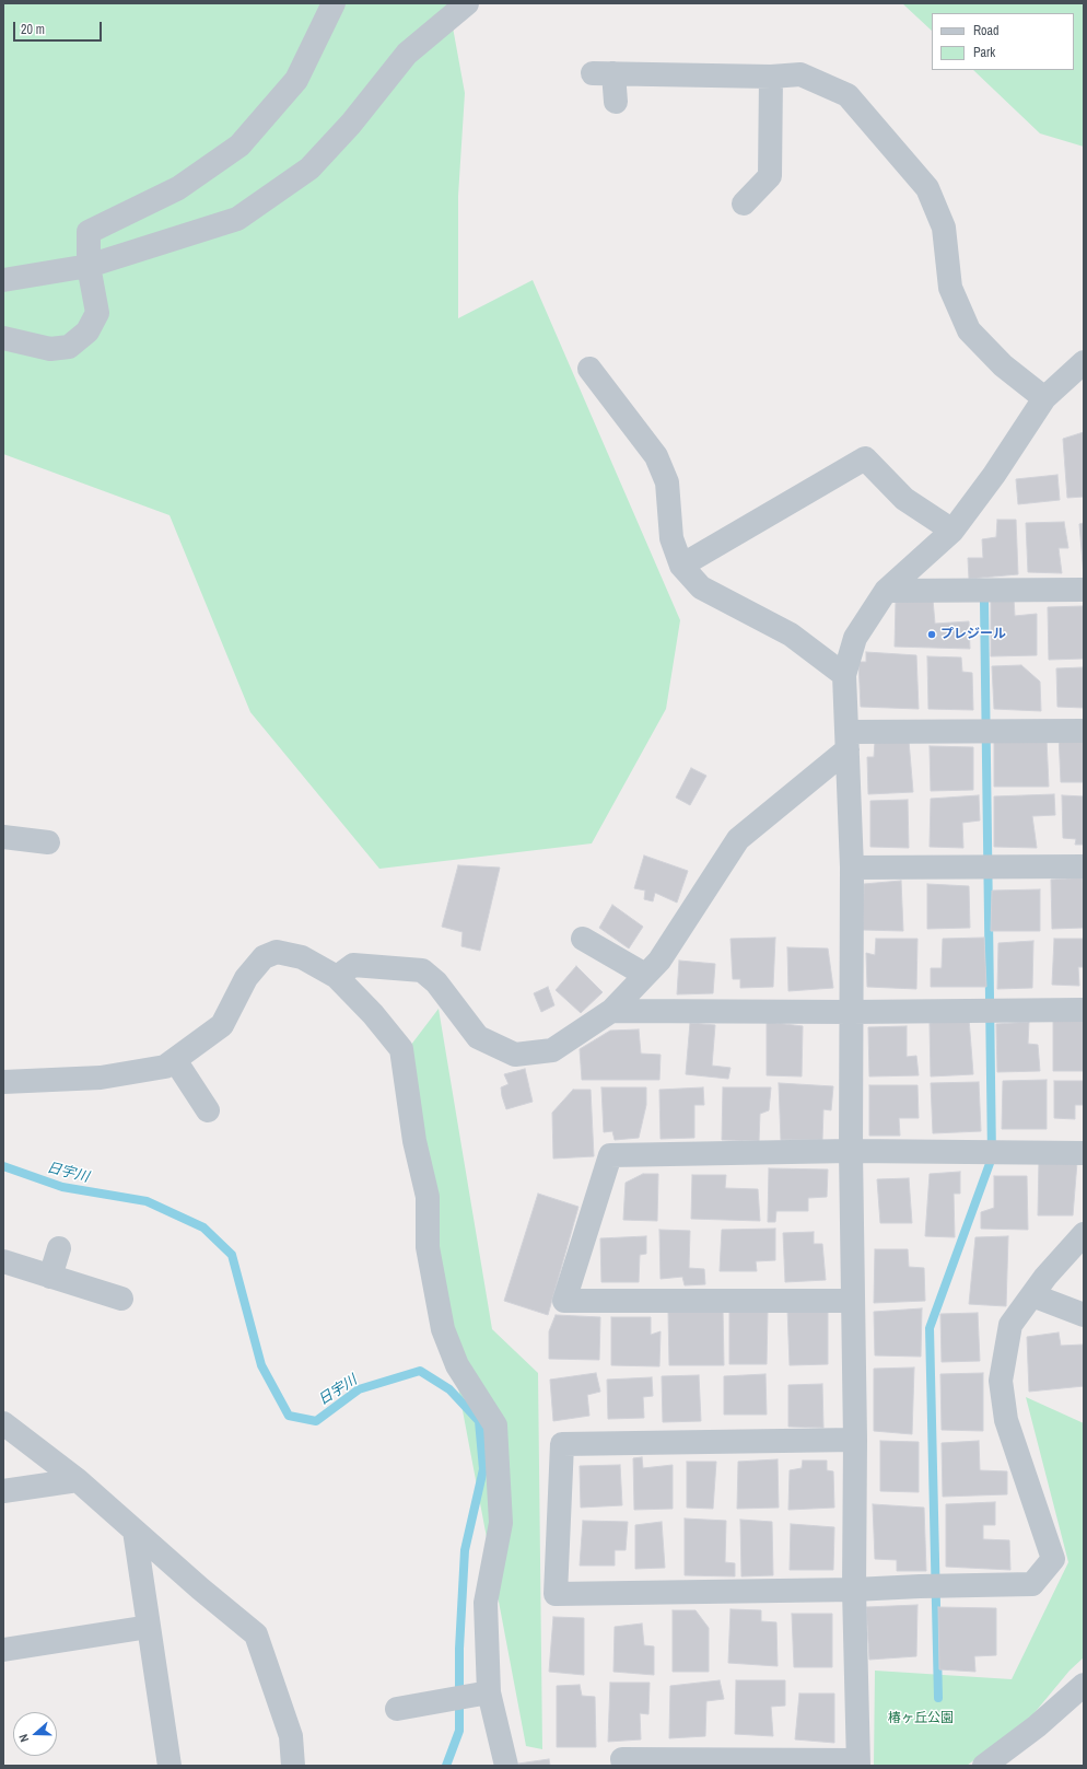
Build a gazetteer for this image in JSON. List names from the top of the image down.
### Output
{
  "water": ["日宇川"],
  "parks": ["椿ヶ丘公園"],
  "places": ["プレジール"],
  "legend": ["Road", "Park"],
  "scale_bar": "20 m",
  "north": "left"
}
